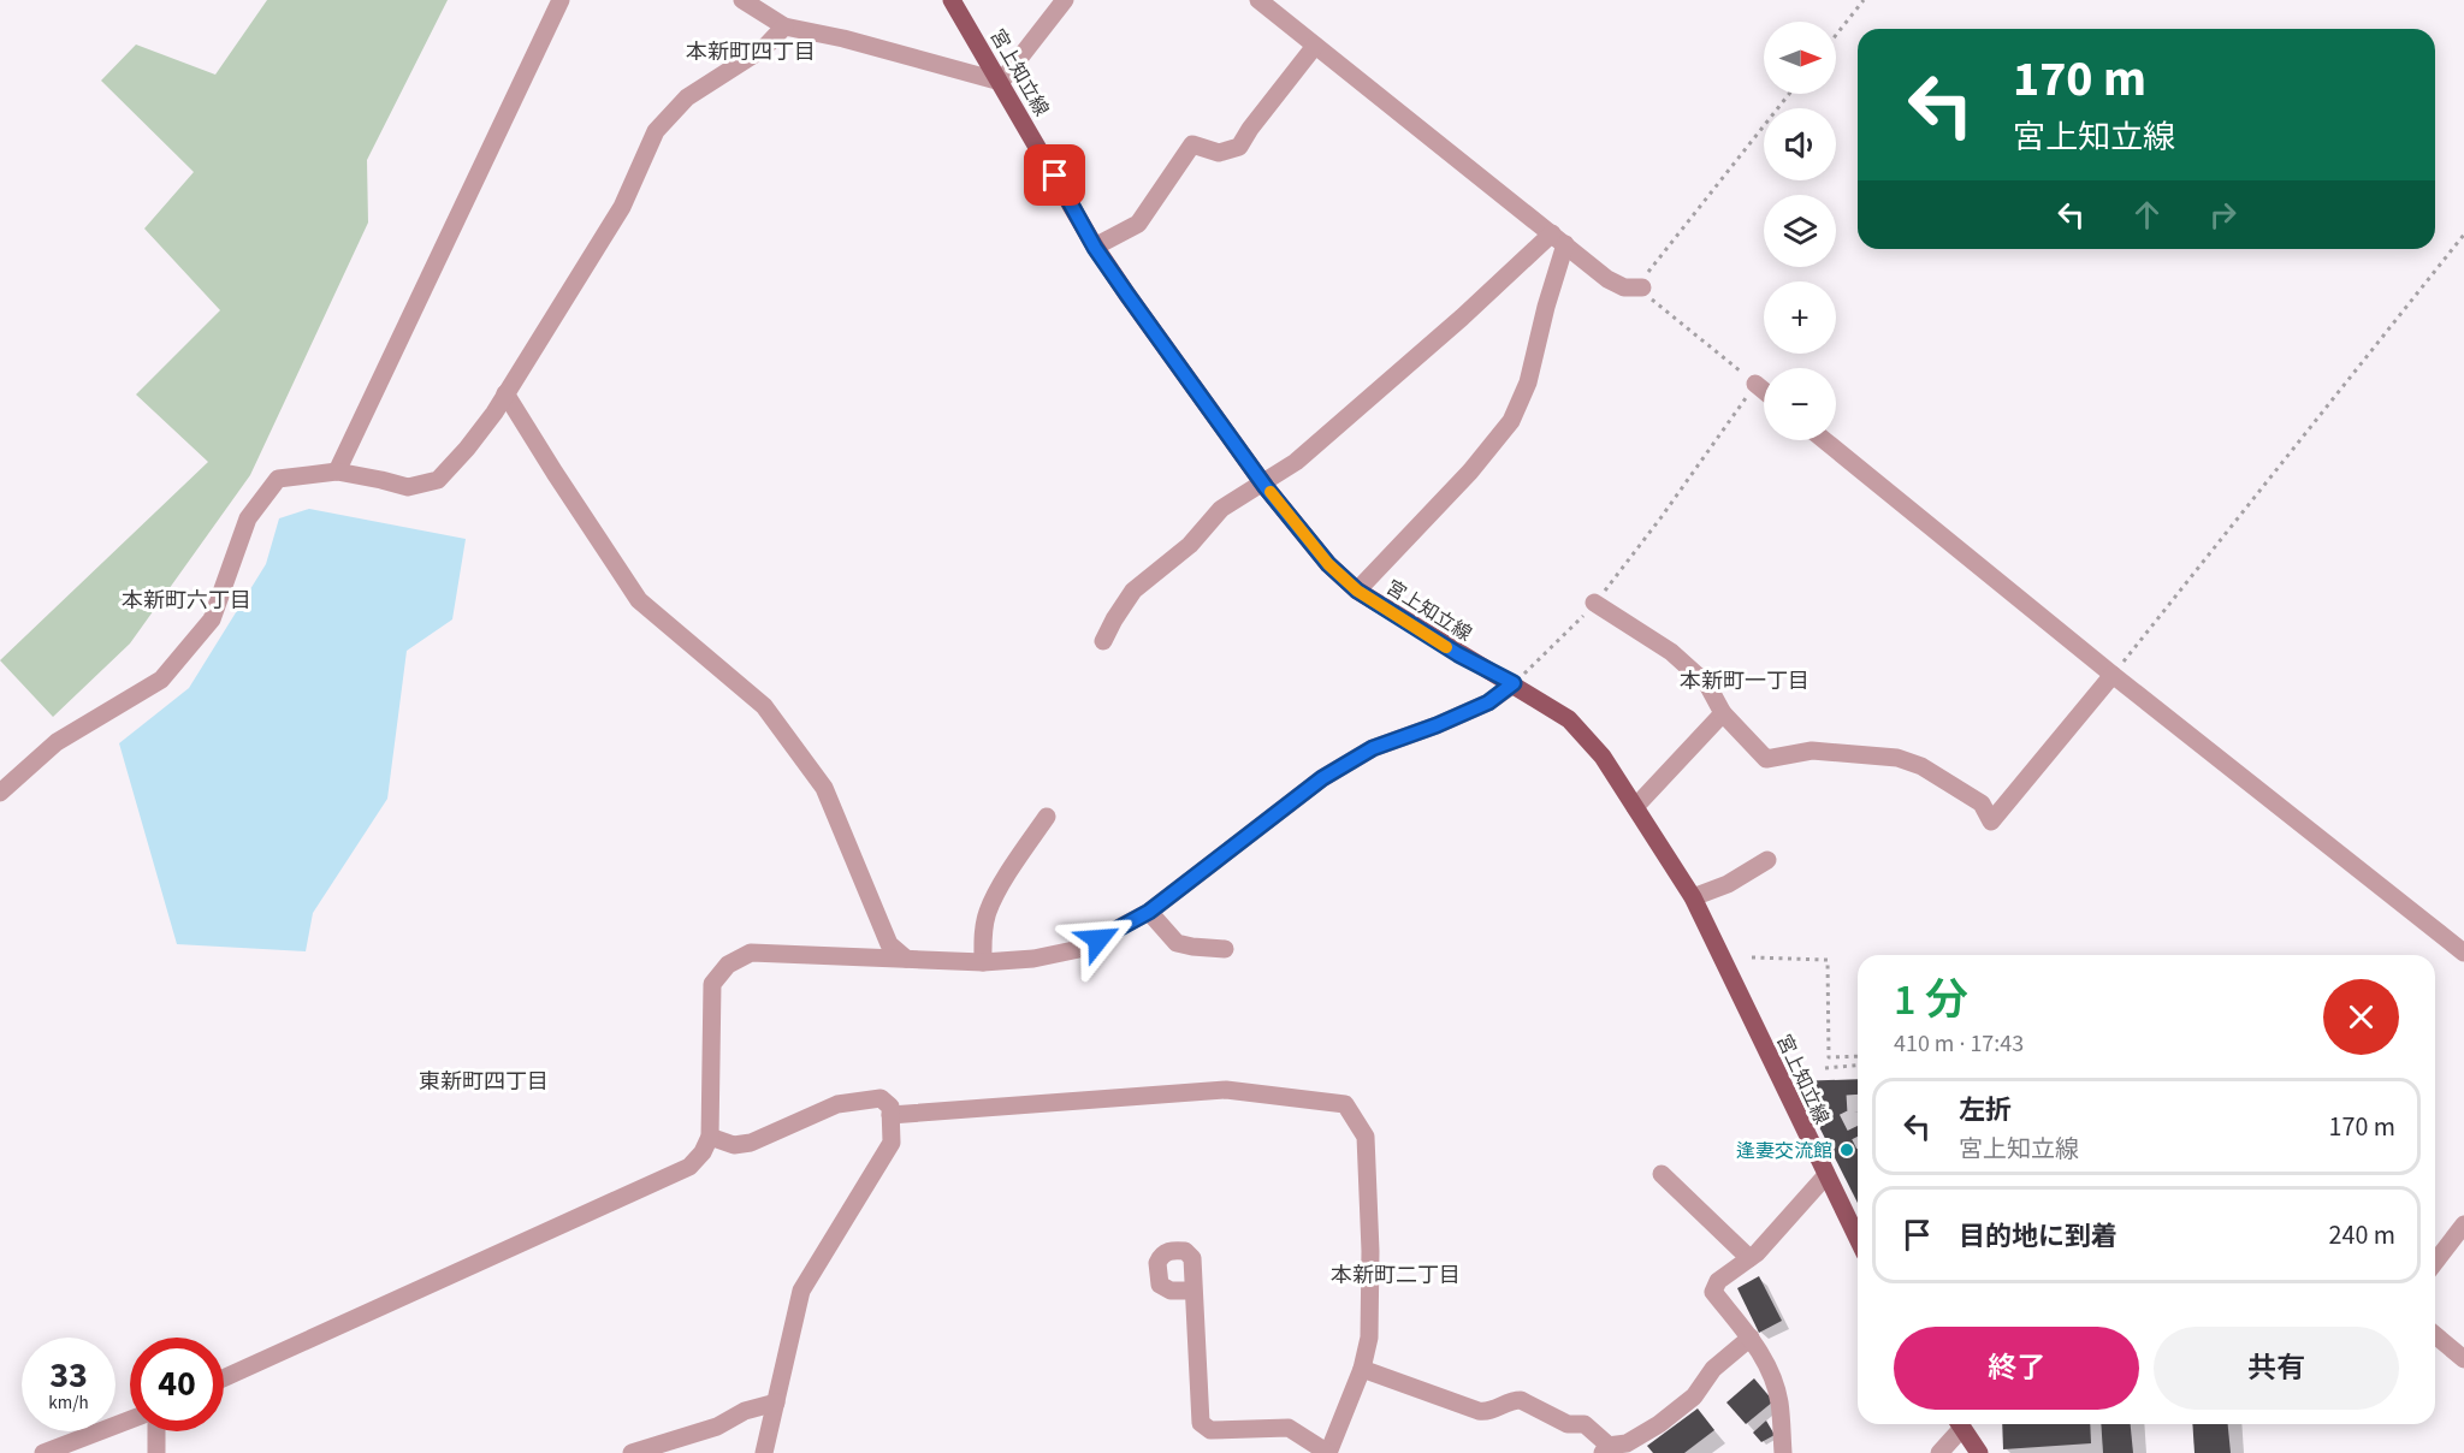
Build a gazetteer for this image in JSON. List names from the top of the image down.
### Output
{
  "streets": {
    "main road": ["宮上知立線"]
  },
  "districts": [
    "本新町四丁目",
    "本新町六丁目",
    "本新町一丁目",
    "東新町四丁目",
    "本新町二丁目"
  ],
  "places": ["逢妻交流館"],
  "north": "right",
  "page": {
    "map_buttons": ["+", "−"],
    "turn": ["170 m", "宮上知立線"],
    "heading": ["1 分", "410 m · 17:43"],
    "list": [
      {
        "name": "左折",
        "note": "宮上知立線",
        "value": "170 m"
      },
      {
        "name": "目的地に到着",
        "value": "240 m"
      }
    ],
    "buttons": ["終了", "共有"],
    "speed": "33 km/h",
    "limit": "40"
  }
}
